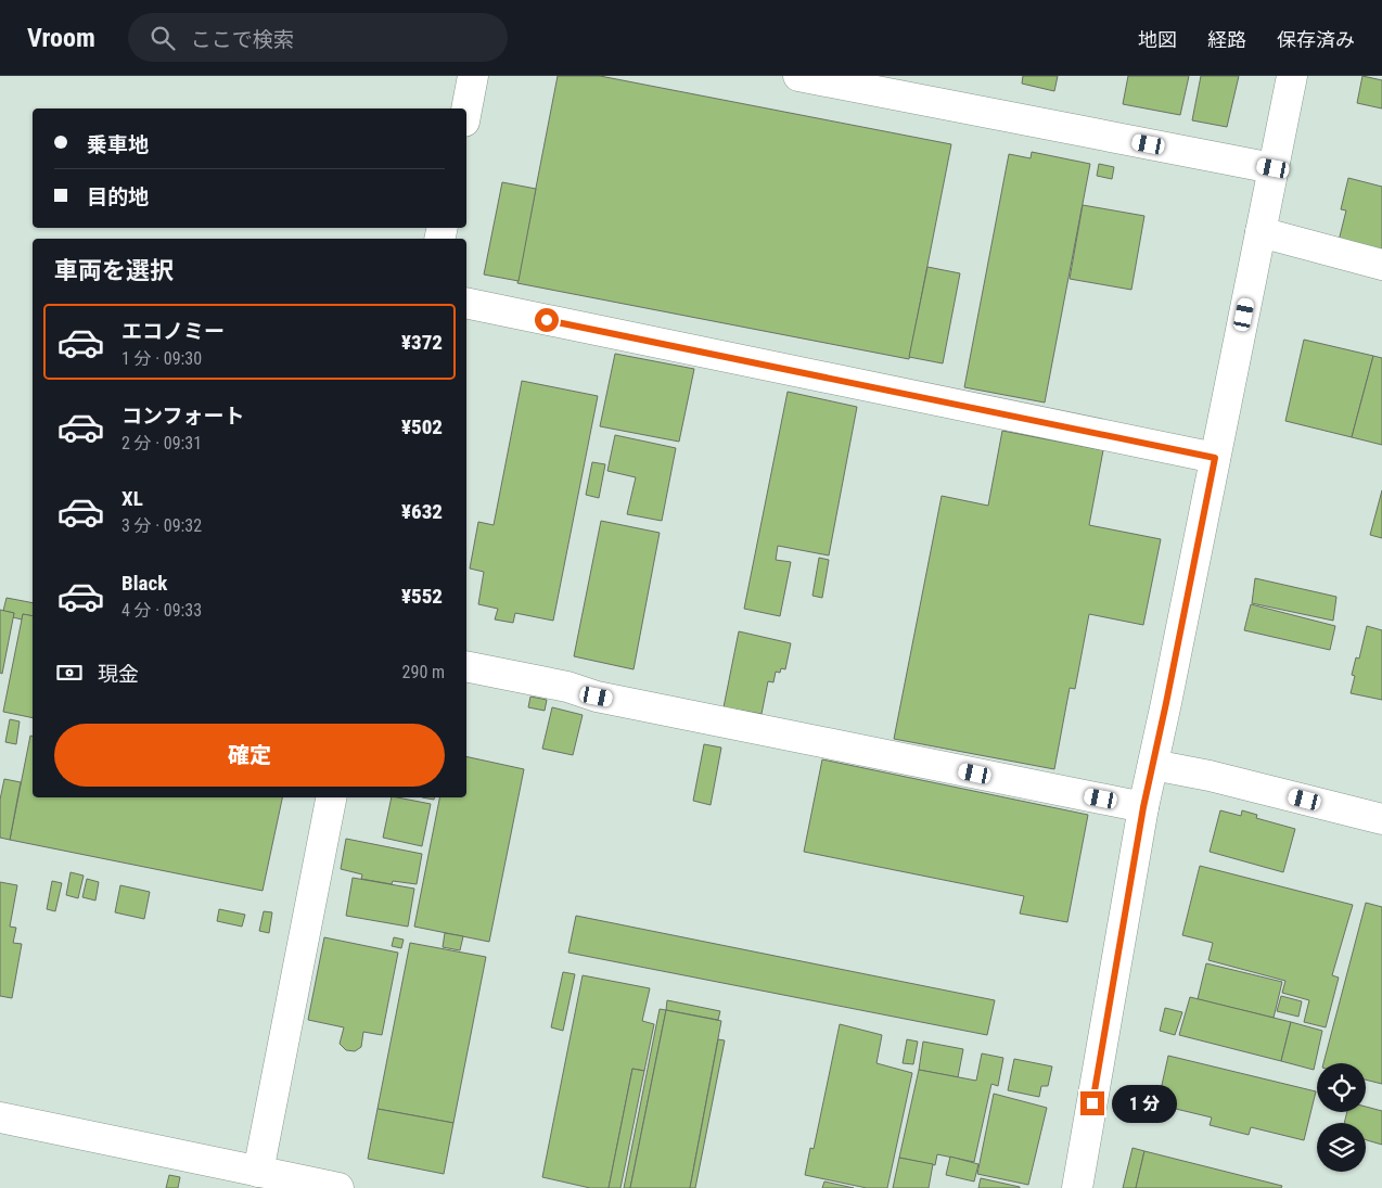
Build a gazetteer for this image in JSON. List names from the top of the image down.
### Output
{
  "page": {
    "header": "Vroom",
    "search": "ここで検索",
    "nav": ["地図", "経路", "保存済み"],
    "banner": ["乗車地", "目的地"],
    "heading": "車両を選択",
    "list": [
      {
        "name": "エコノミー",
        "note": "1 分 · 09:30",
        "value": "¥372"
      },
      {
        "name": "コンフォート",
        "note": "2 分 · 09:31",
        "value": "¥502"
      },
      {
        "name": "XL",
        "note": "3 分 · 09:32",
        "value": "¥632"
      },
      {
        "name": "Black",
        "note": "4 分 · 09:33",
        "value": "¥552"
      }
    ],
    "pay": ["現金", "290 m"],
    "buttons": "確定",
    "bubble": "1 分"
  }
}
